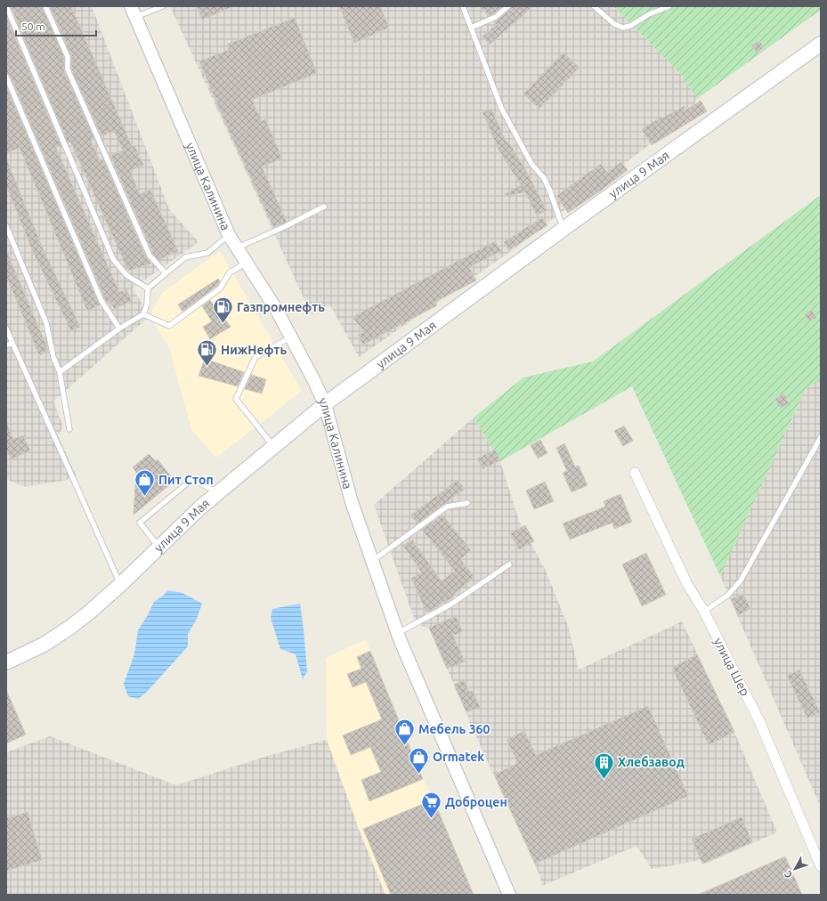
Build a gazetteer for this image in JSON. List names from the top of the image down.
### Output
{
  "streets": {
    "main road": ["улица 9 Мая"],
    "street": ["улица Калинина", "улица Шер"]
  },
  "crossings": [
    ["улица 9 Мая", "улица Калинина"]
  ],
  "places": {
    "fuel station": ["Газпромнефть", "НижНефть"],
    "shop": ["Пит Стоп", "Мебель 360", "Ormatek"],
    "building": ["Хлебзавод"],
    "supermarket": ["Доброцен"]
  },
  "scale_bar": "50 m",
  "north": "bottom left"
}
